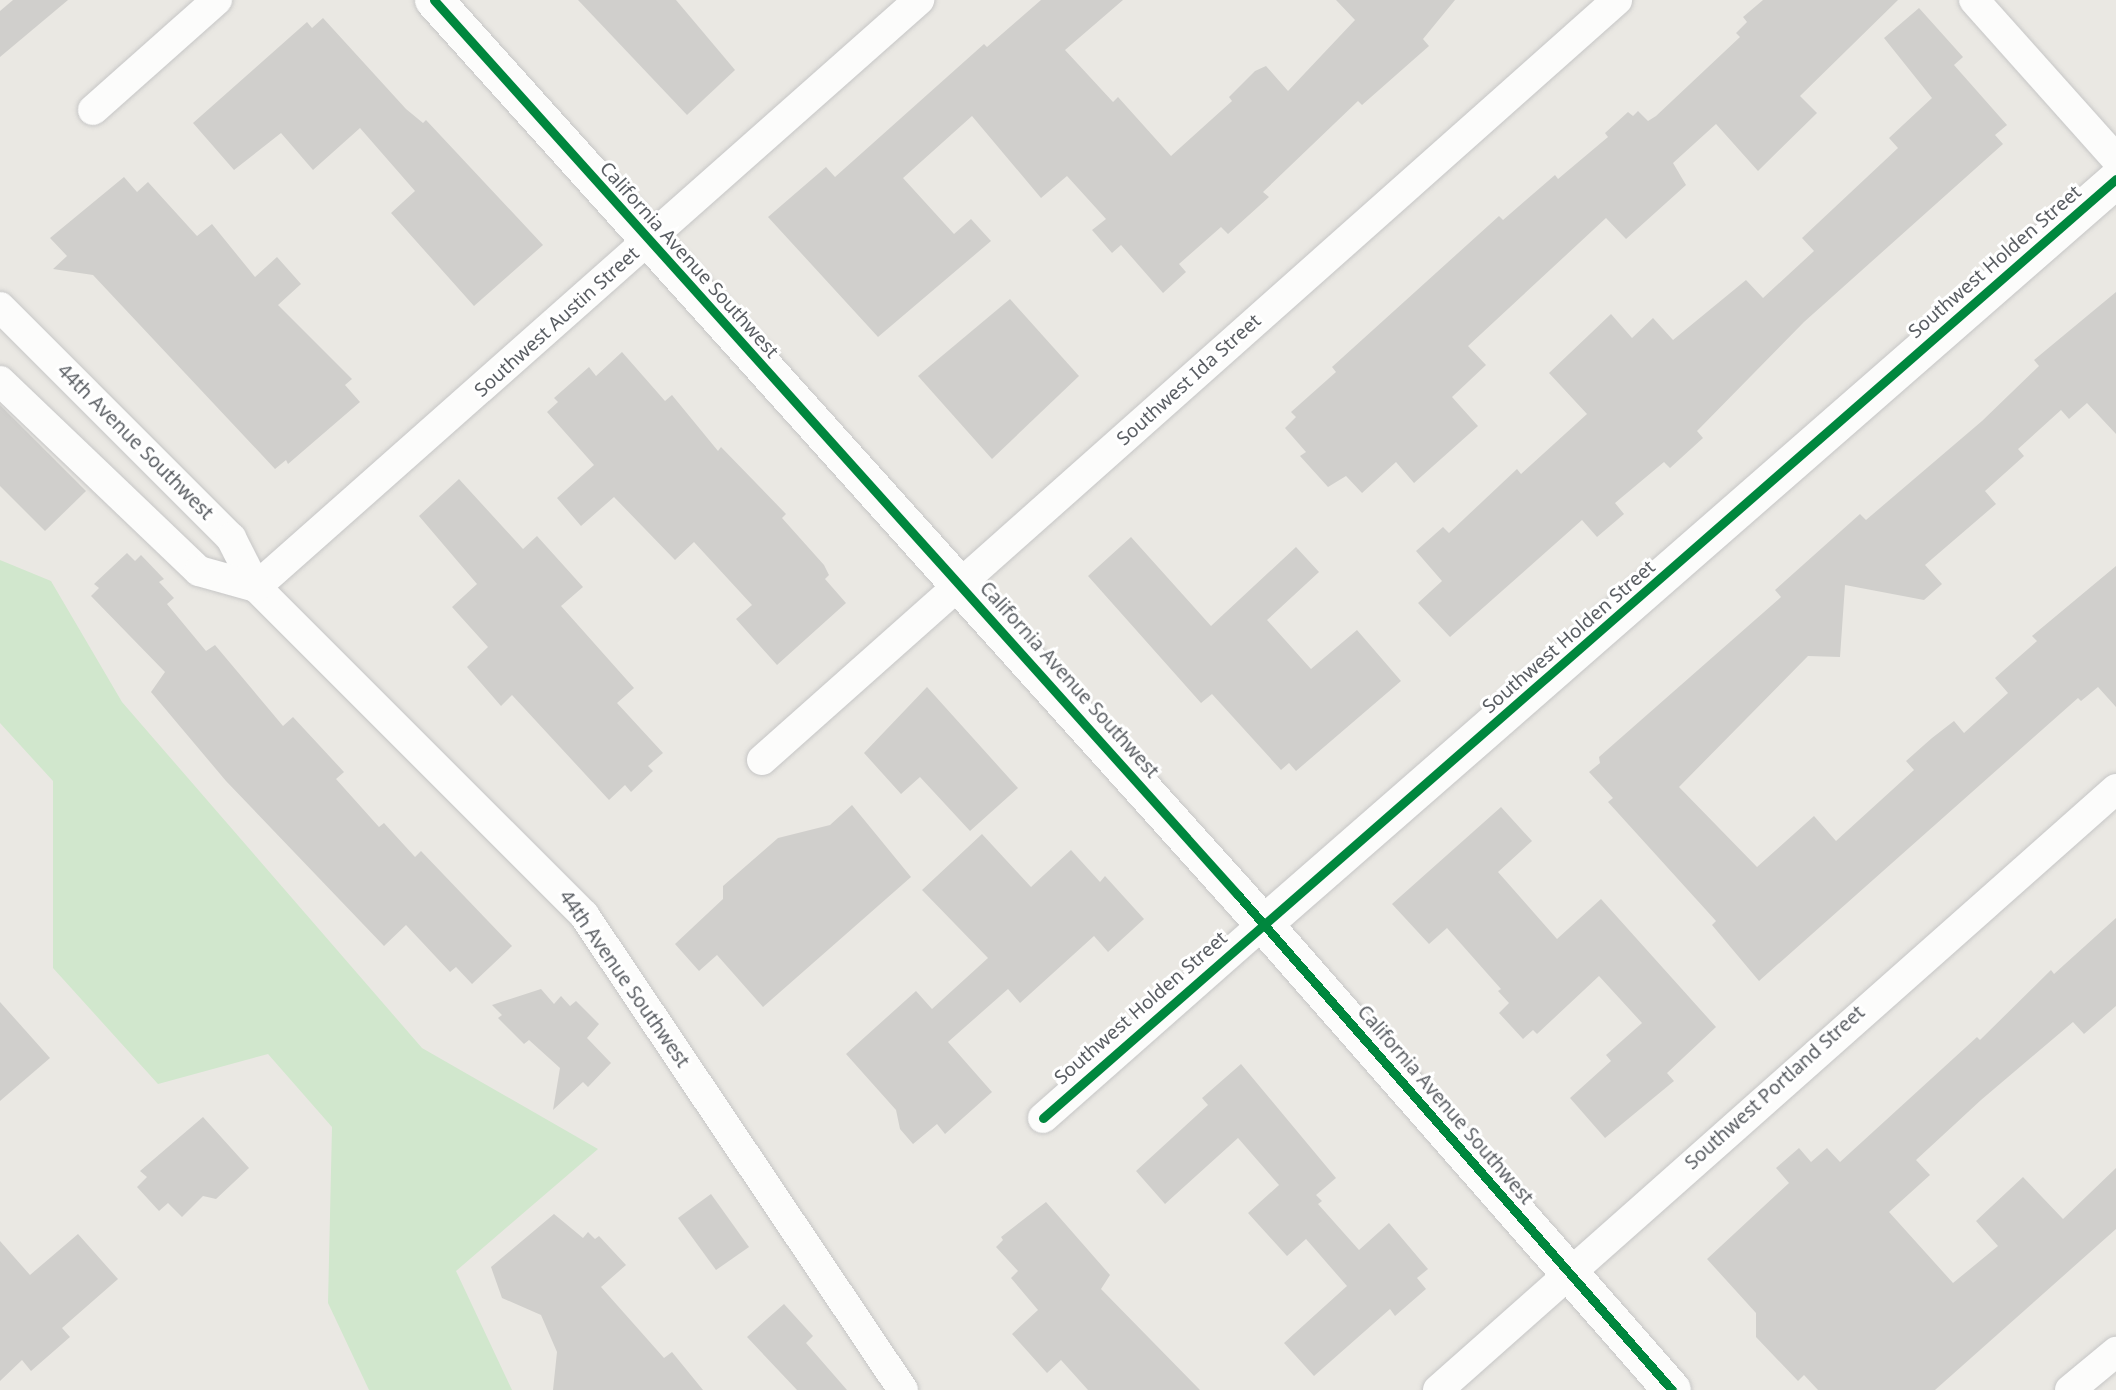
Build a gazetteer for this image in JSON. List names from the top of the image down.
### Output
{
  "streets": {
    "main road": ["California Avenue Southwest"],
    "street": [
      "Southwest Holden Street",
      "Southwest Austin Street",
      "Southwest Ida Street",
      "44th Avenue Southwest",
      "Southwest Portland Street"
    ]
  },
  "crossings": [
    ["California Avenue Southwest", "Southwest Holden Street"],
    ["California Avenue Southwest", "Southwest Austin Street"],
    ["California Avenue Southwest", "Southwest Ida Street"],
    ["California Avenue Southwest", "Southwest Portland Street"],
    ["Southwest Austin Street", "44th Avenue Southwest"]
  ]
}
